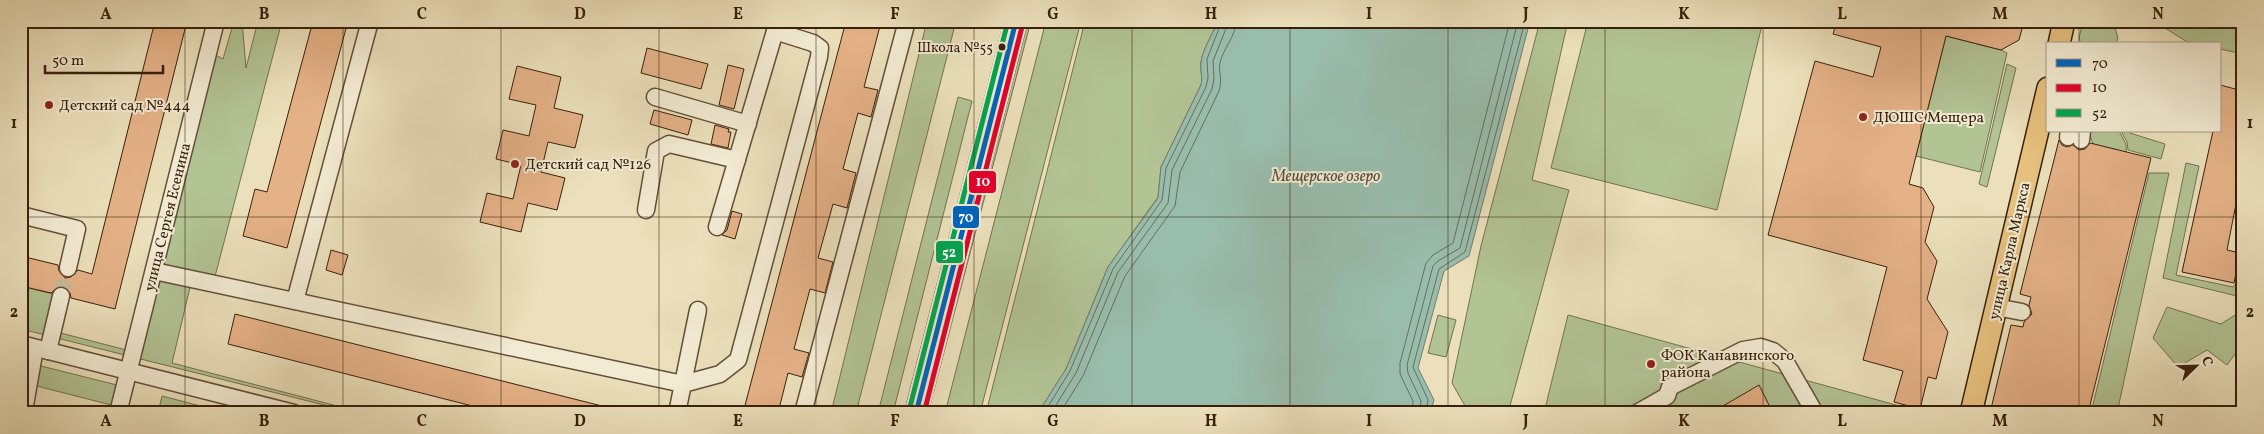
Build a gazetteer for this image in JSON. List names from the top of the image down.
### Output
{
  "streets": {
    "main road": ["улица Карла Маркса"],
    "street": ["улица Сергея Есенина"]
  },
  "water": ["Мещерское озеро"],
  "places": [
    "Школа №55",
    "Детский сад №444",
    "ДЮШС Мещера",
    "Детский сад №126",
    "ФОК Канавинского района"
  ],
  "lines": ["transit line 70", "transit line 52", "transit line 10"],
  "legend": ["70", "10", "52"],
  "scale_bar": "50 m",
  "north": "top right",
  "grid": {
    "columns": [
      "A",
      "B",
      "C",
      "D",
      "E",
      "F",
      "G",
      "H",
      "I",
      "J",
      "K",
      "L",
      "M",
      "N"
    ],
    "rows": ["1", "2"]
  }
}
